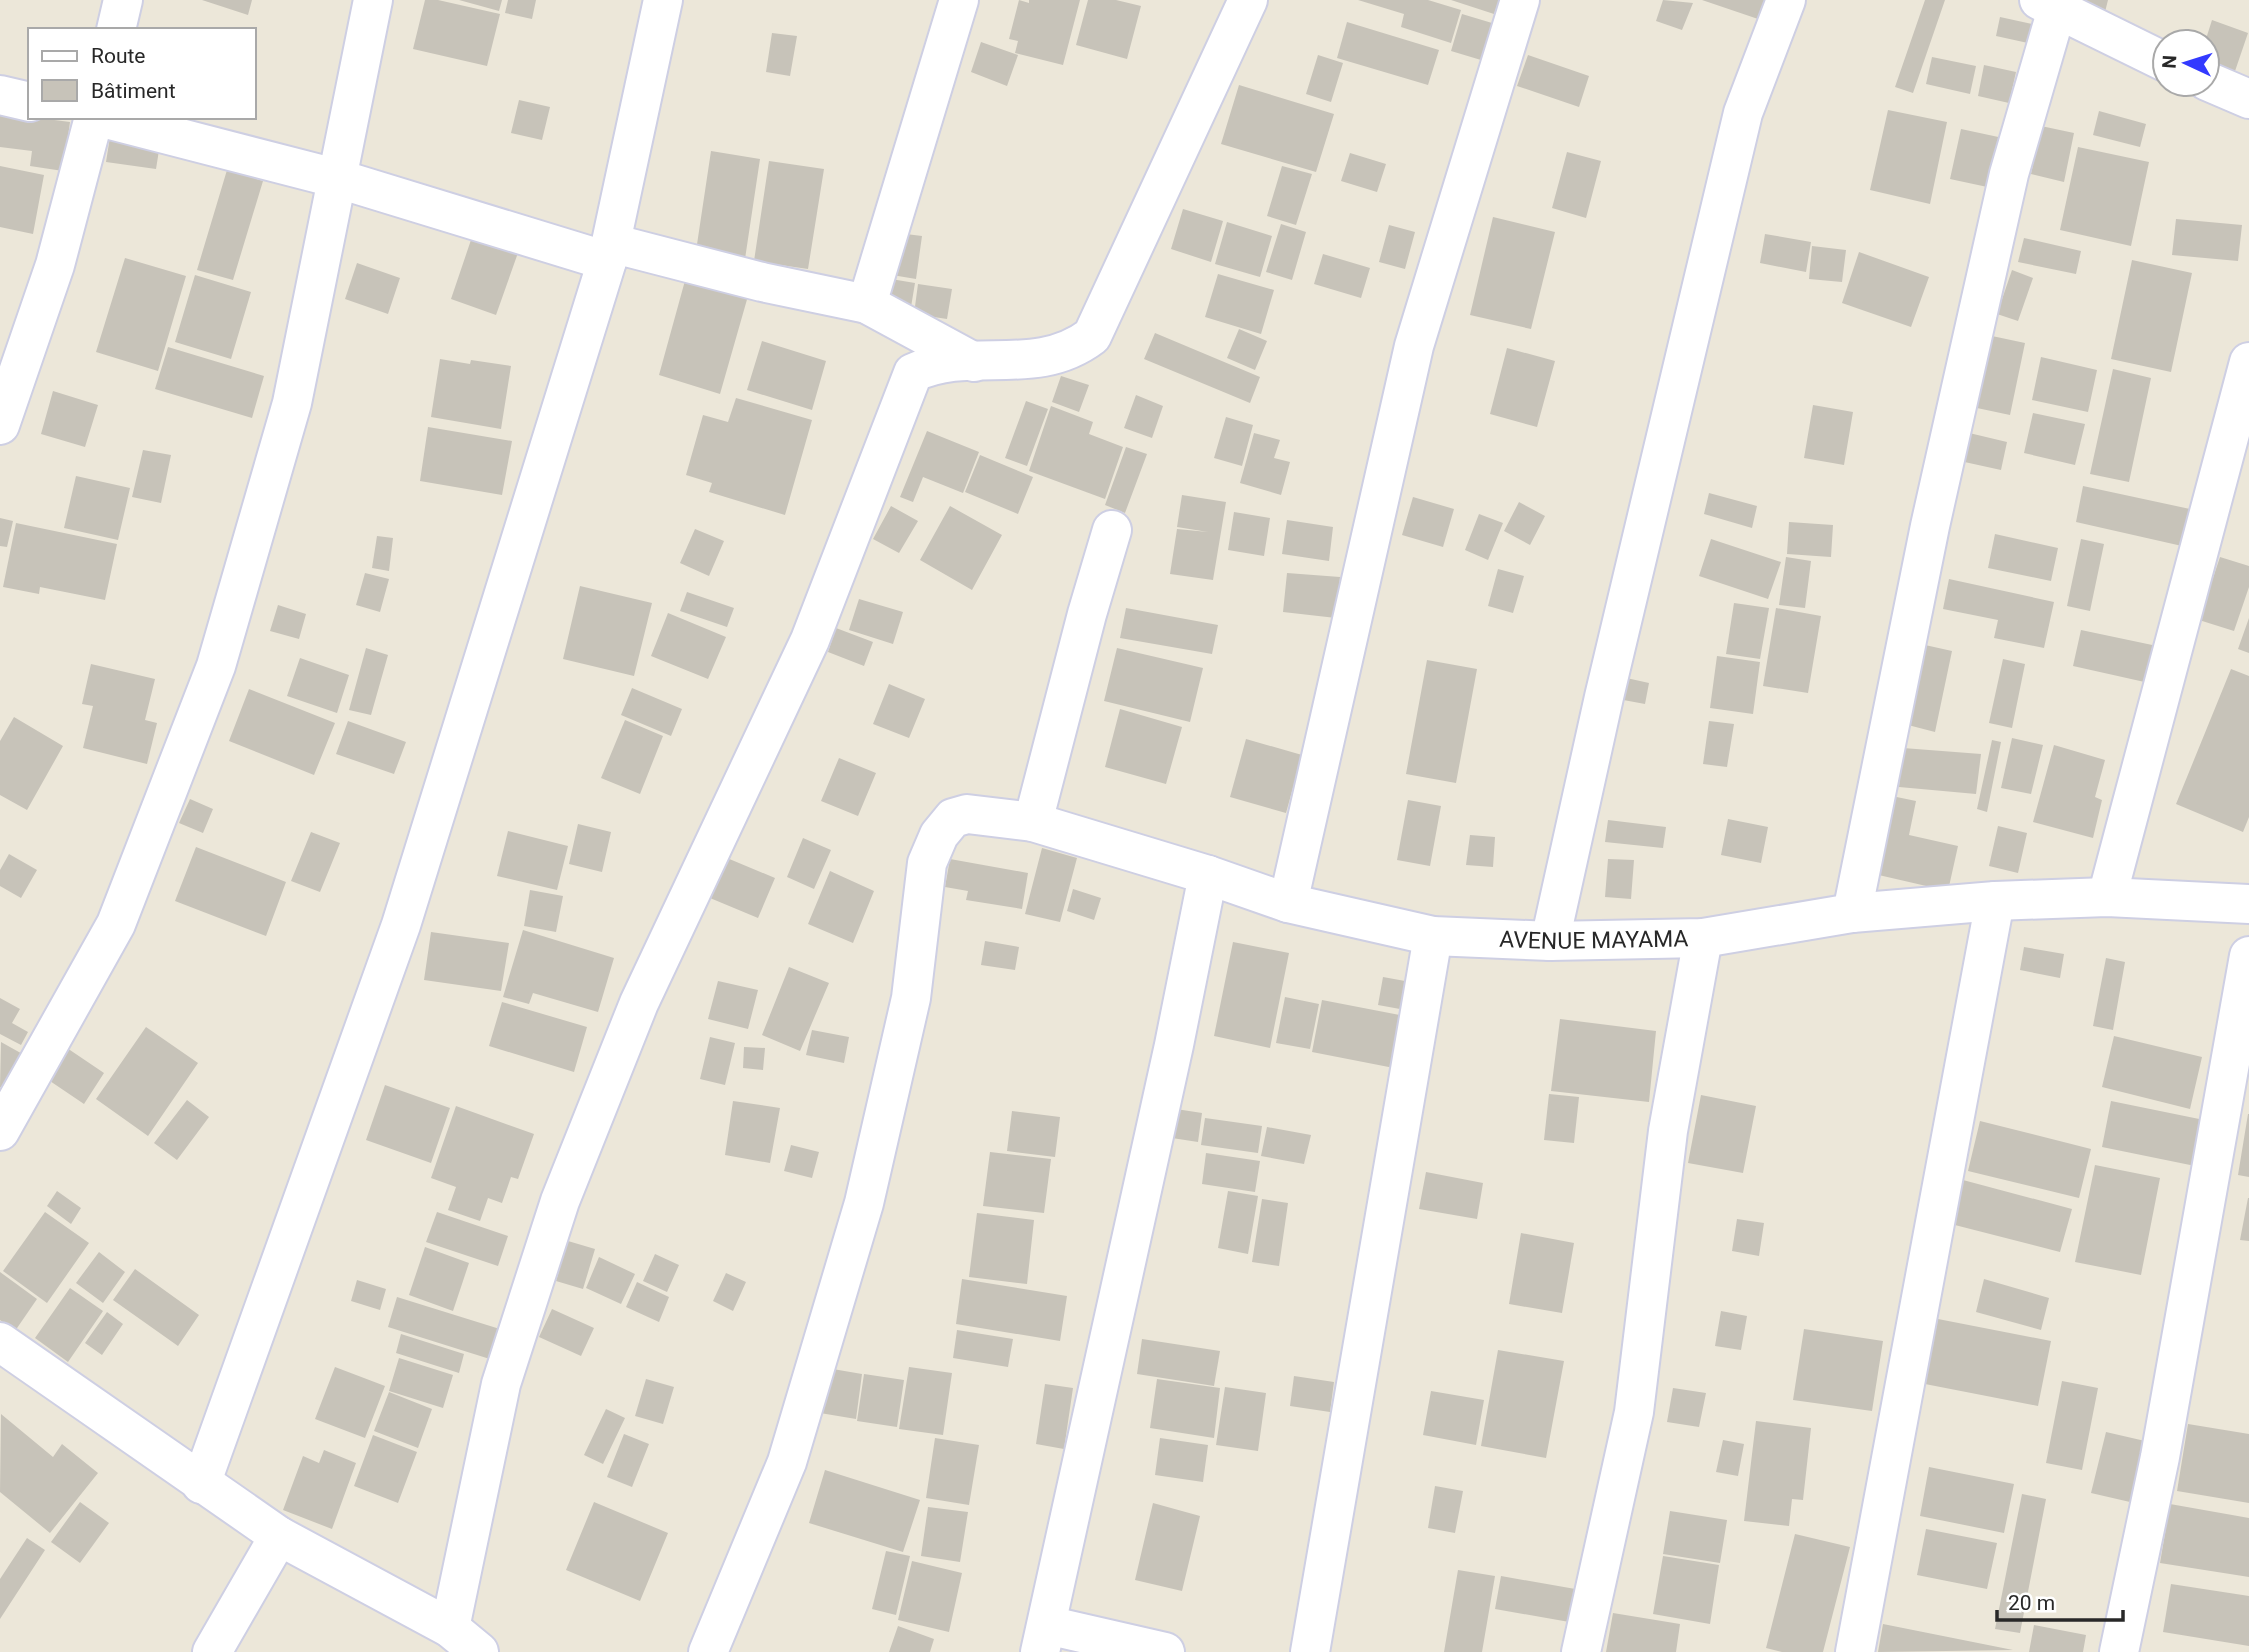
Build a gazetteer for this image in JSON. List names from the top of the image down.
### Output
{
  "streets": {
    "street": ["AVENUE MAYAMA"]
  },
  "legend": ["Route", "Bâtiment"],
  "scale_bar": "20 m",
  "north": "left"
}
